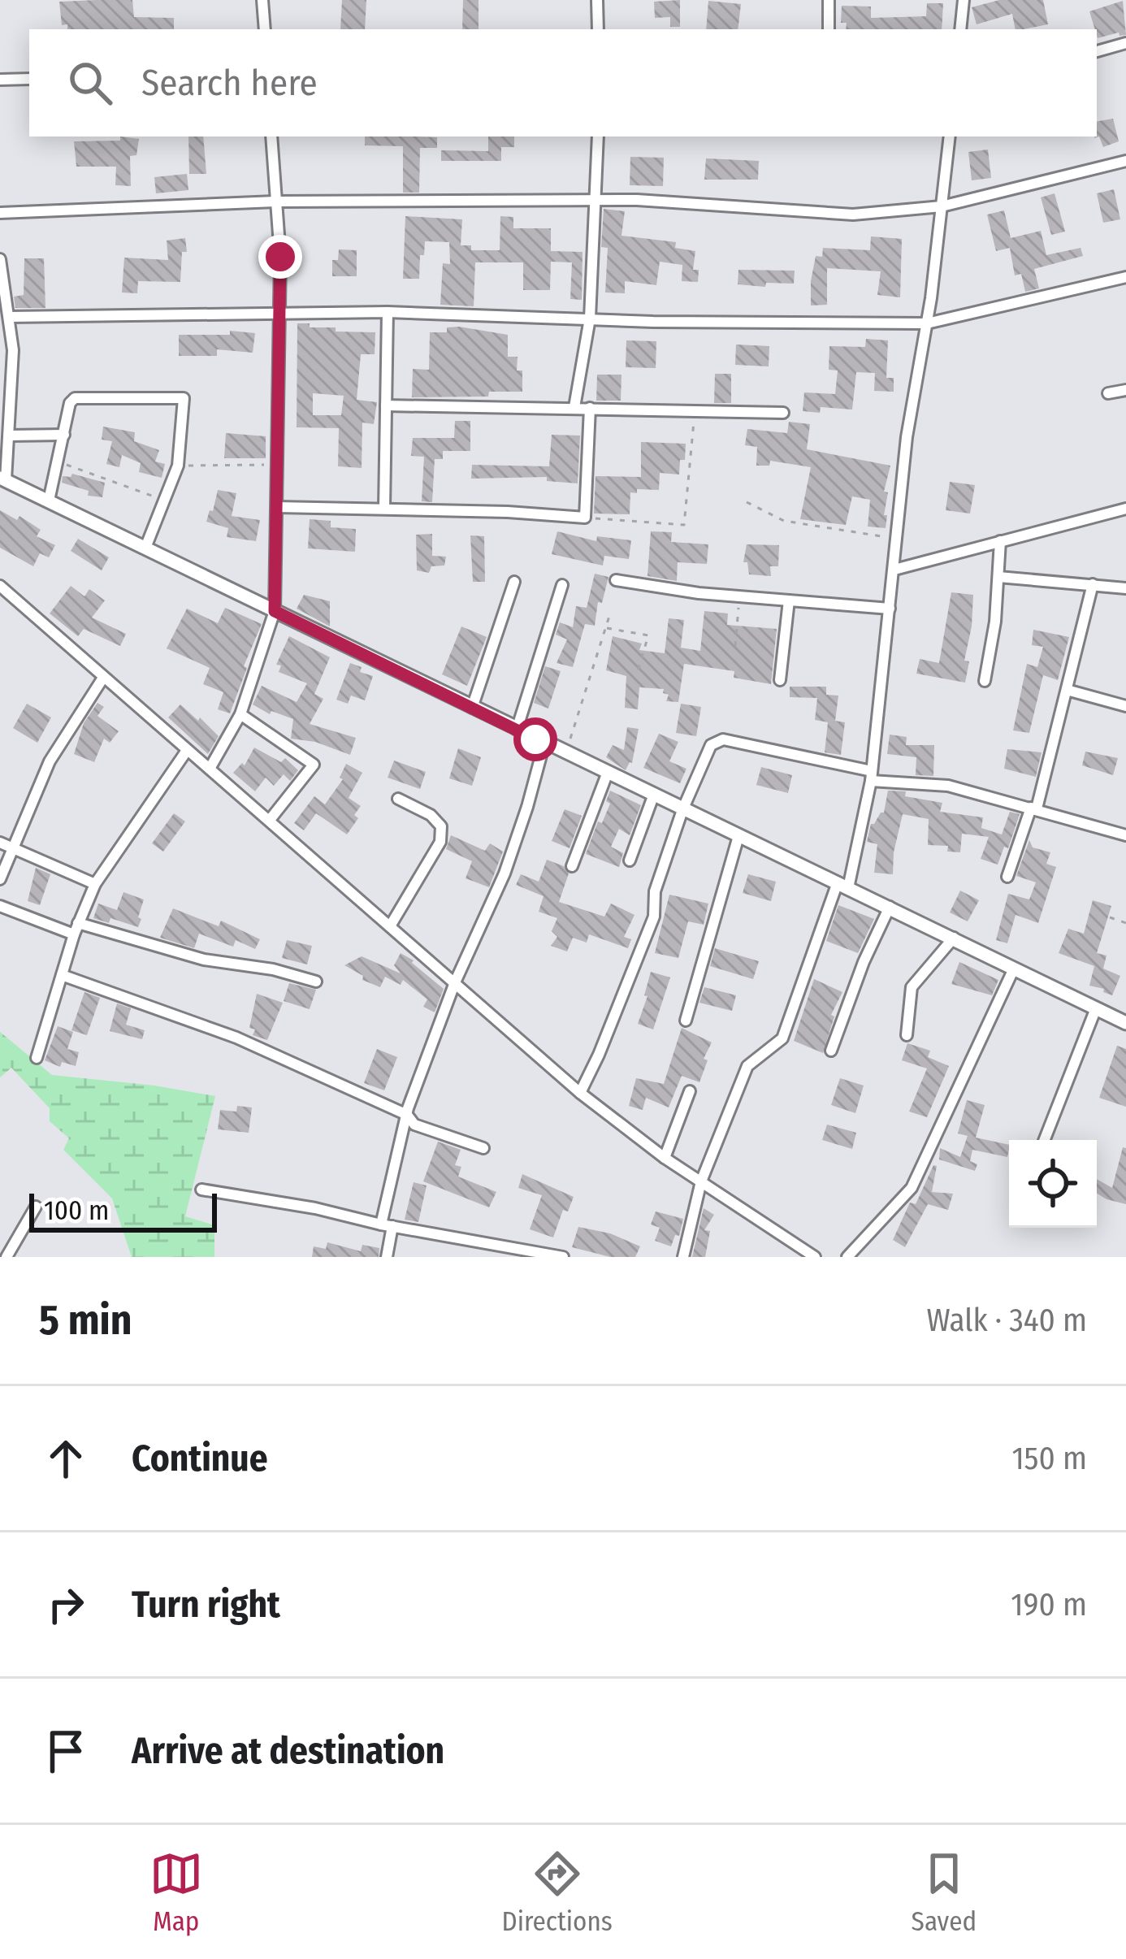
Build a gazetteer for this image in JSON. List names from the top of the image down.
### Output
{
  "scale_bar": "100 m",
  "page": {
    "search": "Search here",
    "scale": "100 m",
    "heading": ["5 min", "Walk · 340 m"],
    "list": [
      ["Continue", "150 m"],
      ["Turn right", "190 m"],
      "Arrive at destination"
    ],
    "nav": ["Map", "Directions", "Saved"]
  }
}
